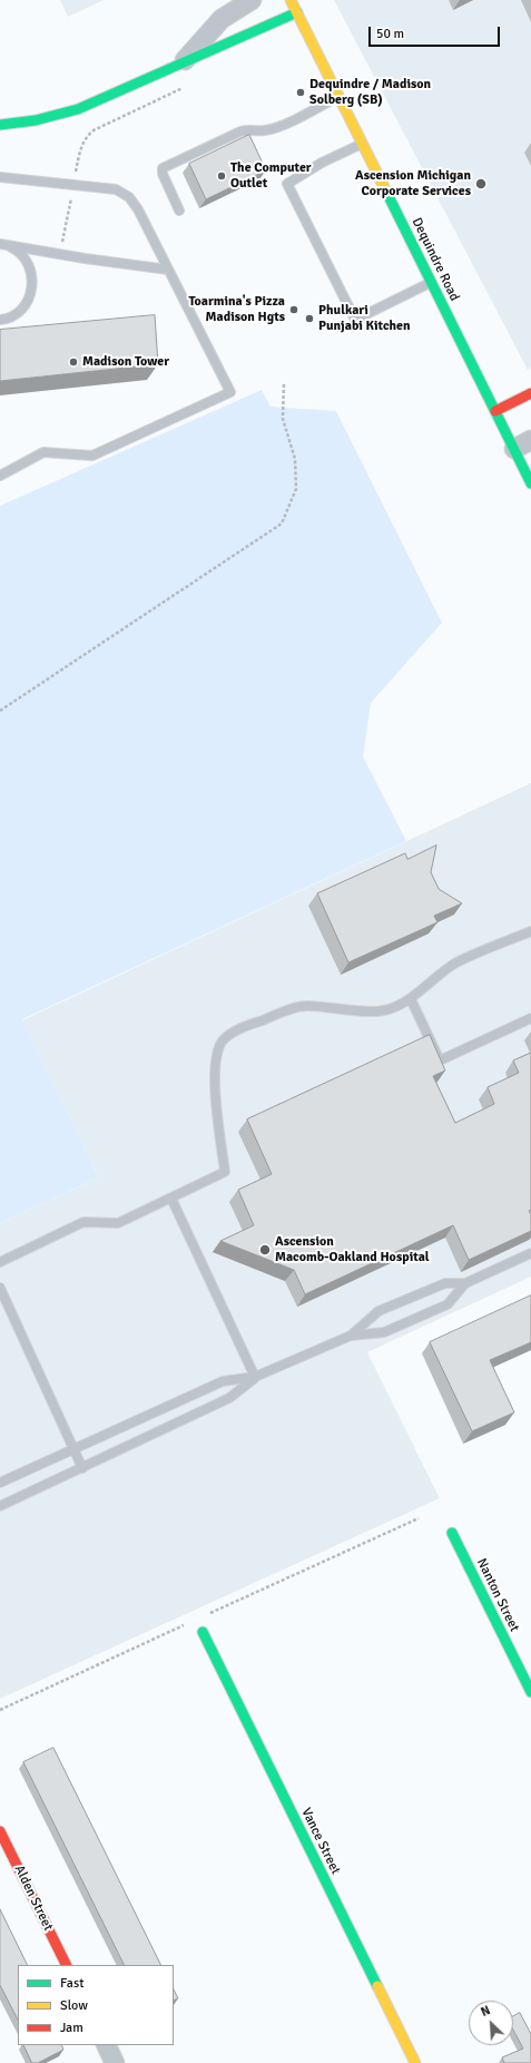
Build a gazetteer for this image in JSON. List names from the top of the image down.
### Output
{
  "streets": {
    "street": [
      "Dequindre Road",
      "Nanton Street",
      "Vance Street",
      "Alden Street"
    ]
  },
  "places": [
    "Dequindre / Madison Solberg (SB)",
    "The Computer Outlet",
    "Ascension Michigan Corporate Services",
    "Toarmina's Pizza Madison Hgts",
    "Phulkari Punjabi Kitchen",
    "Madison Tower",
    "Ascension Macomb-Oakland Hospital"
  ],
  "legend": ["Fast", "Slow", "Jam"],
  "scale_bar": "50 m",
  "north": "top left"
}
